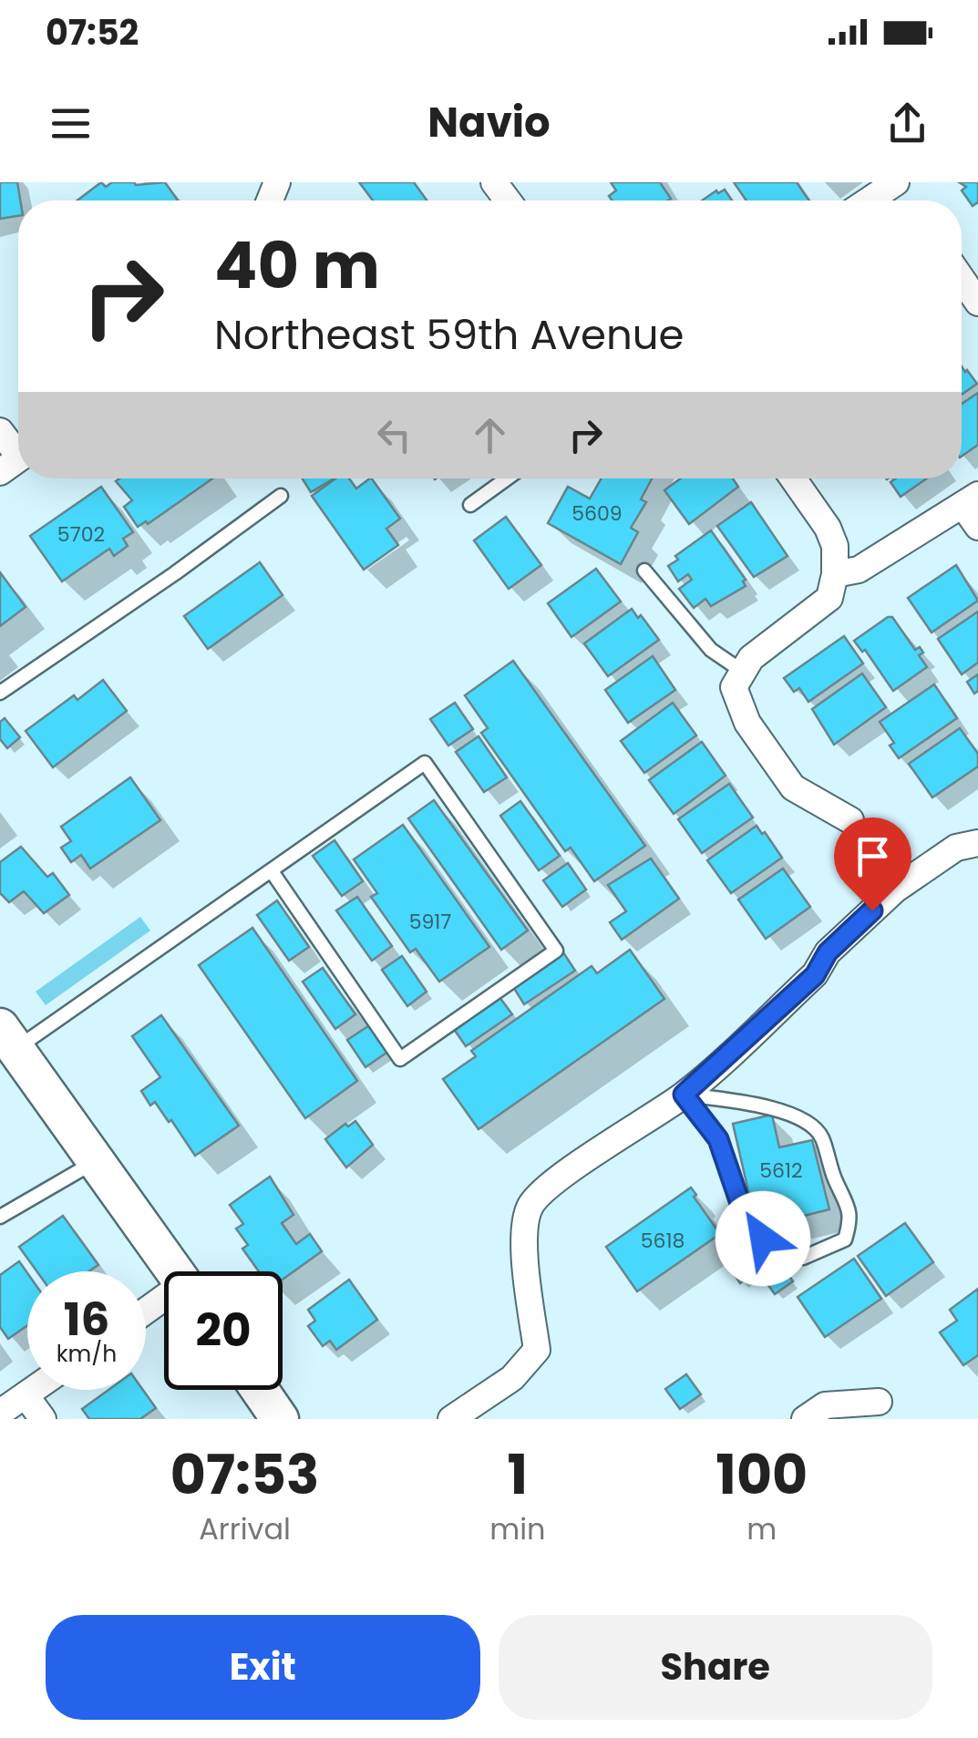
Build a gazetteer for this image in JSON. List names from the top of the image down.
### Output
{
  "house_numbers": [
    "5609",
    "5702",
    "5917",
    "5612",
    "5618"
  ],
  "page": {
    "status": "07:52",
    "header": "Navio",
    "turn": ["40 m", "Northeast 59th Avenue"],
    "speed": "16 km/h",
    "limit": "20",
    "eta": [
      "07:53",
      "Arrival",
      "1",
      "min",
      "100",
      "m"
    ],
    "buttons": ["Exit", "Share"]
  }
}
